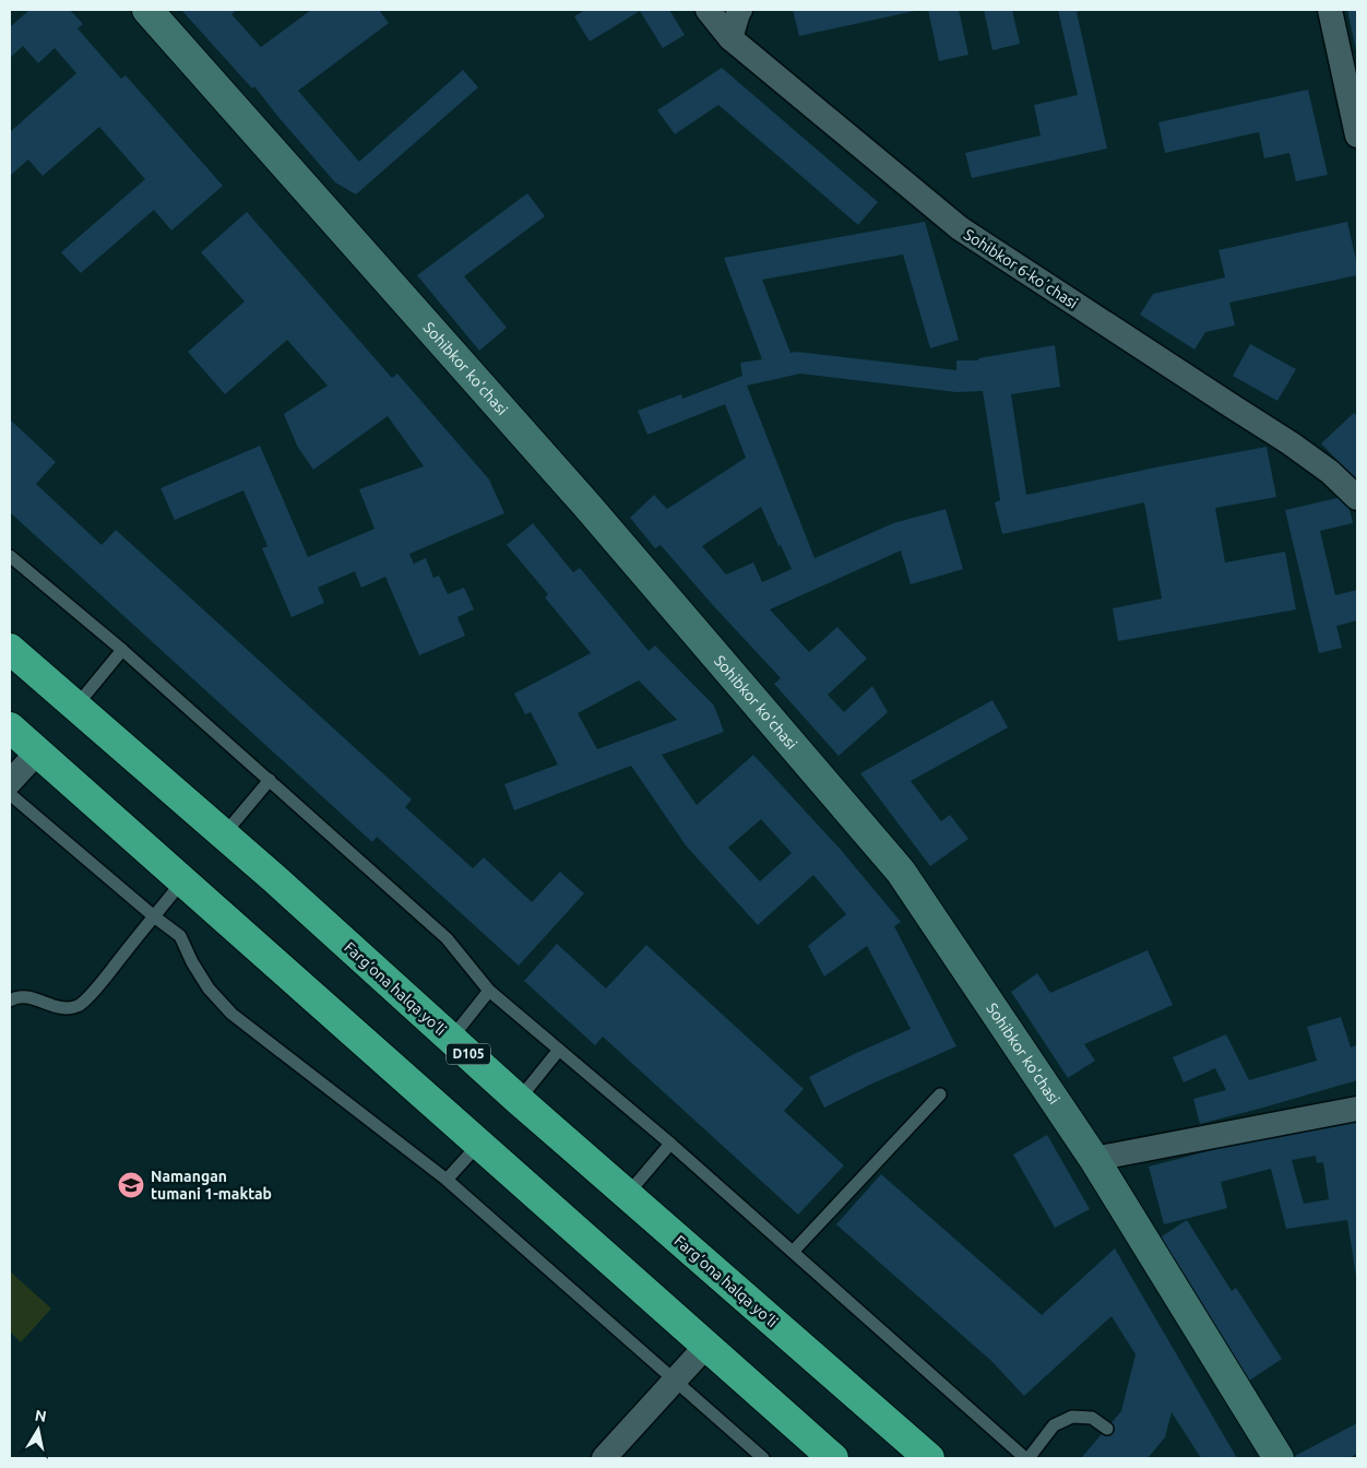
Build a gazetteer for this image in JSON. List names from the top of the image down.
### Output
{
  "streets": {
    "highway": ["Farg‘ona halqa yo‘li", "D105"],
    "street": ["Sohibkor 6-koʼchasi", "Sohibkor ko'chasi"]
  },
  "places": {
    "school or university": ["Namangan tumani 1-maktab"]
  },
  "north": "top"
}
